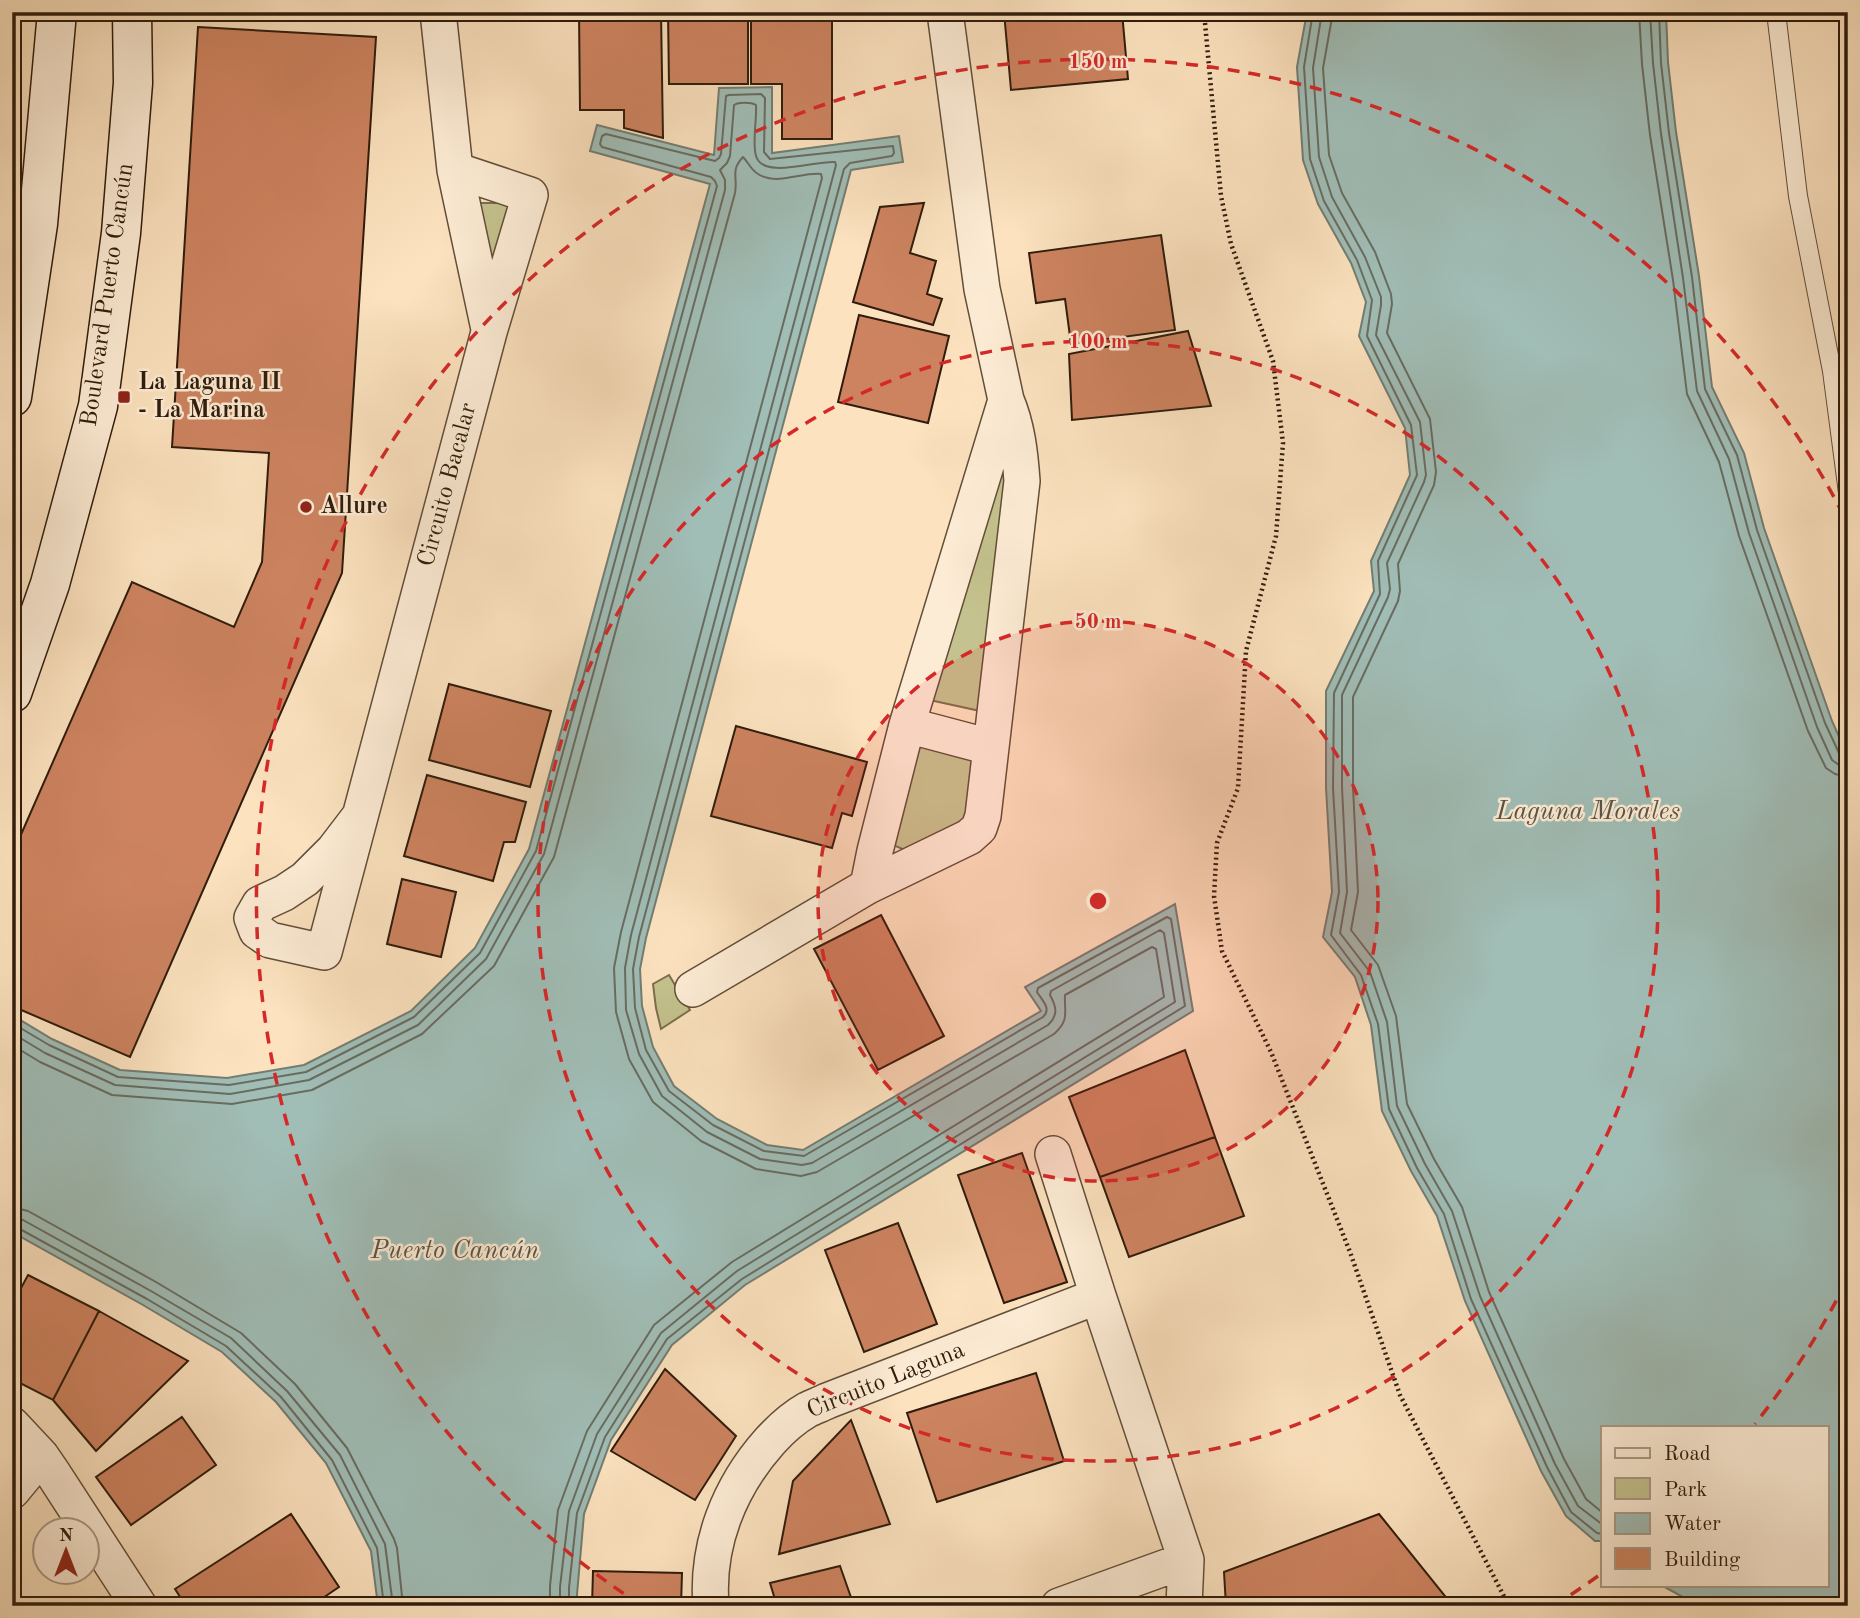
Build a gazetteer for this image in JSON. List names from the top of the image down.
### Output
{
  "streets": {
    "street": ["Boulevard Puerto Cancún", "Circuito Bacalar", "Circuito Laguna"]
  },
  "water": ["Laguna Morales", "Puerto Cancún"],
  "places": {
    "transit": ["La Laguna II - La Marina"],
    "other": ["Allure"]
  },
  "legend": [
    "Road",
    "Park",
    "Water",
    "Building"
  ],
  "north": "top",
  "rings": ["150 m", "100 m", "50 m"]
}
